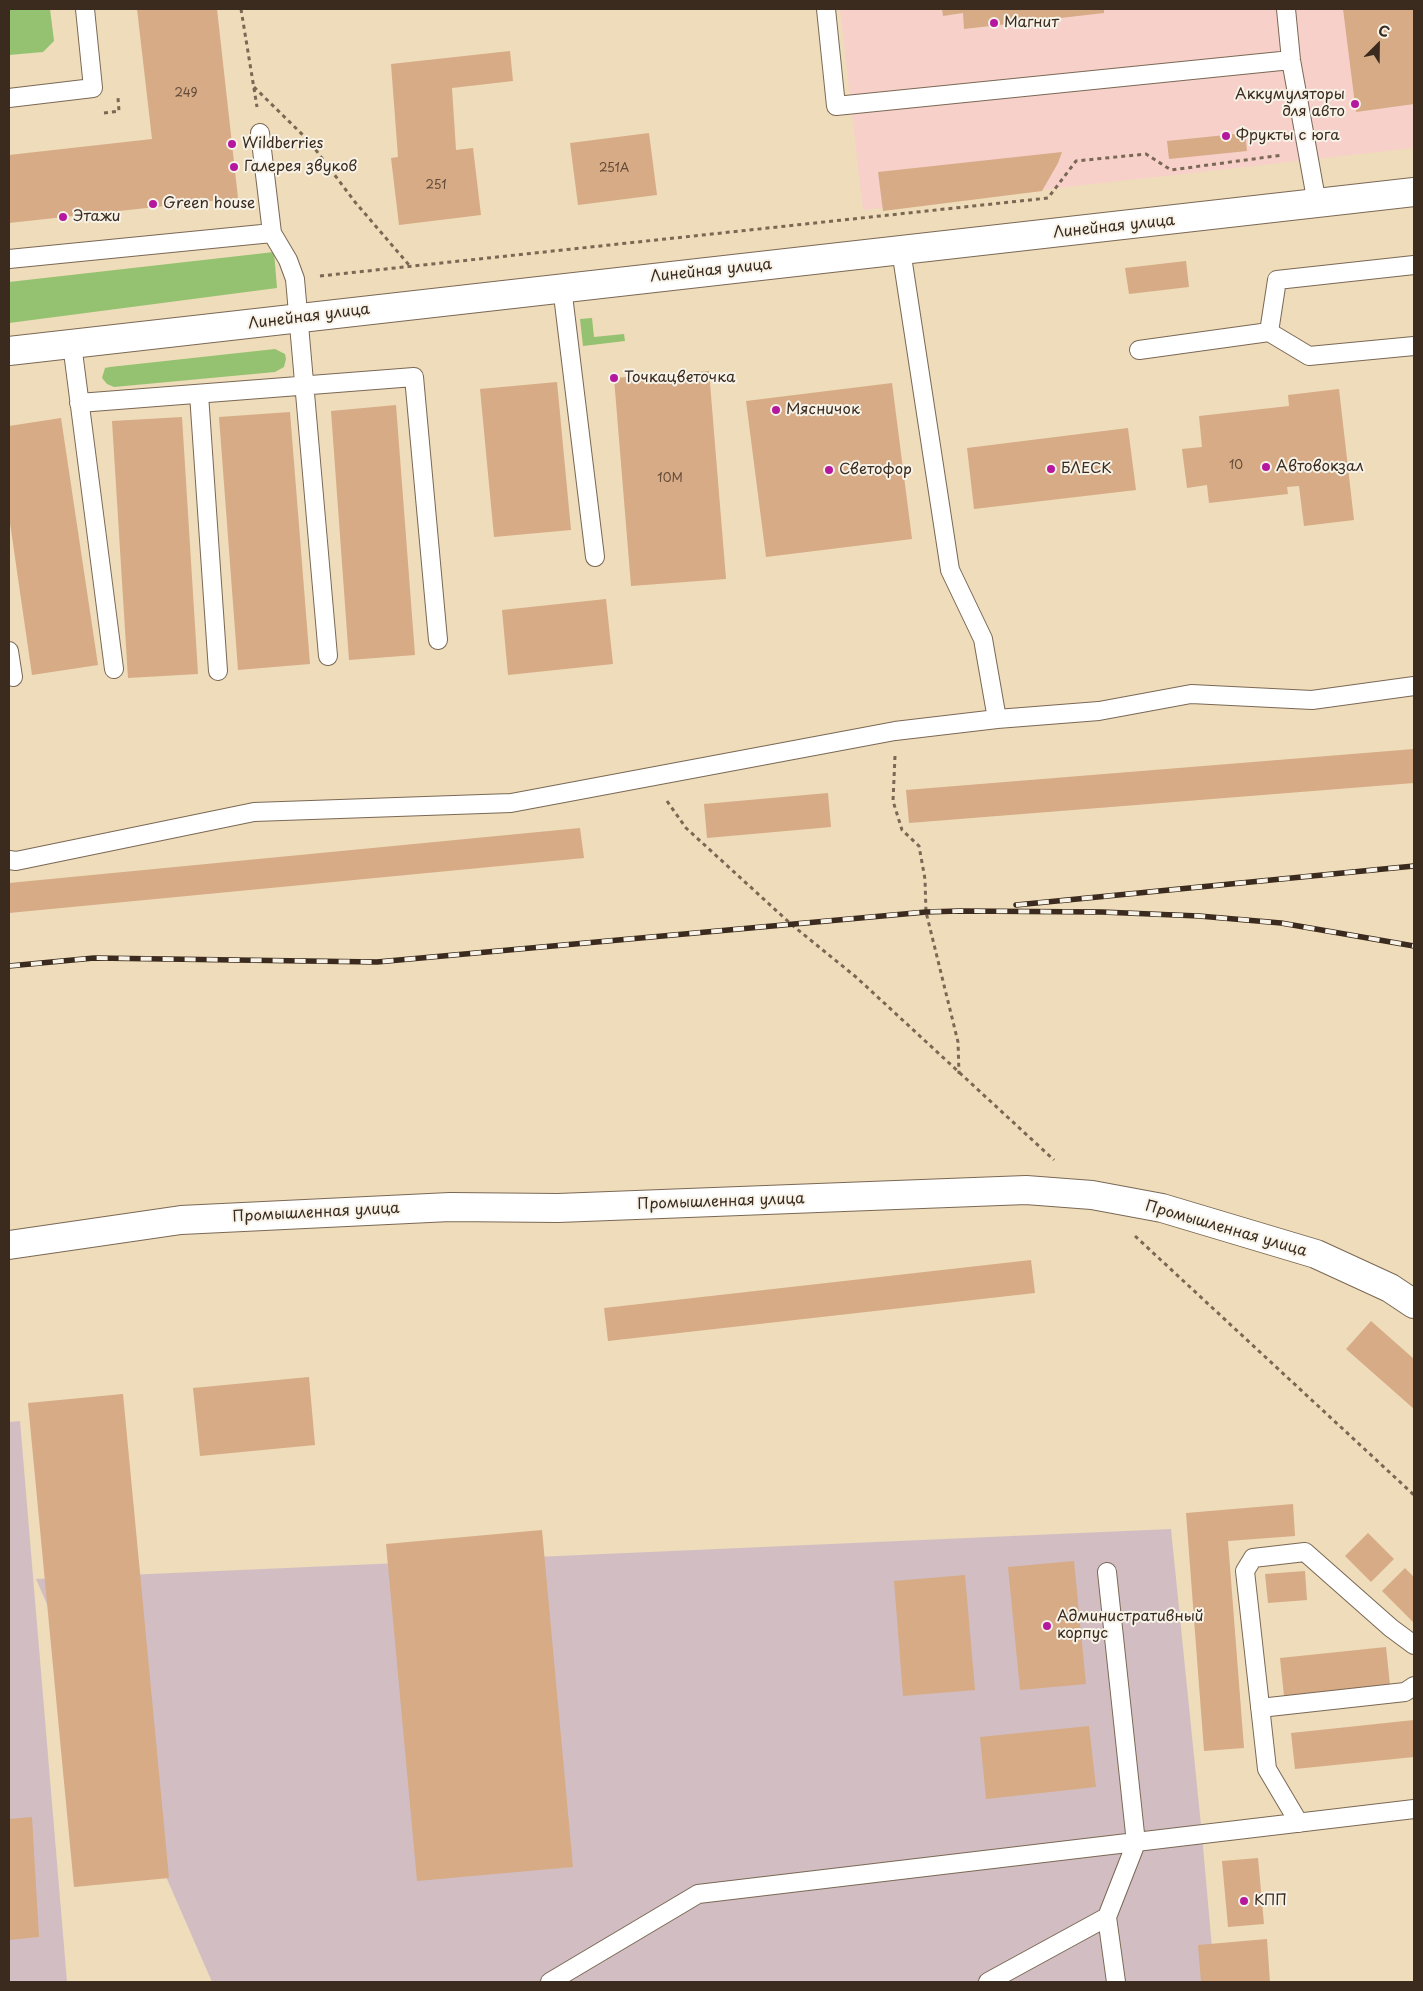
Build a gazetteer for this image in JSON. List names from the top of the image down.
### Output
{
  "streets": {
    "main road": ["Линейная улица", "Промышленная улица"]
  },
  "places": [
    "Магнит",
    "Аккумуляторы для авто",
    "Фрукты с юга",
    "Wildberries",
    "Галерея звуков",
    "Green house",
    "Этажи",
    "Точкацветочка",
    "Мясничок",
    "Автовокзал",
    "БЛЕСК",
    "Светофор",
    "Административный корпус",
    "КПП"
  ],
  "house_numbers": [
    "249",
    "251А",
    "251",
    "10",
    "10М"
  ],
  "north": "top right"
}
